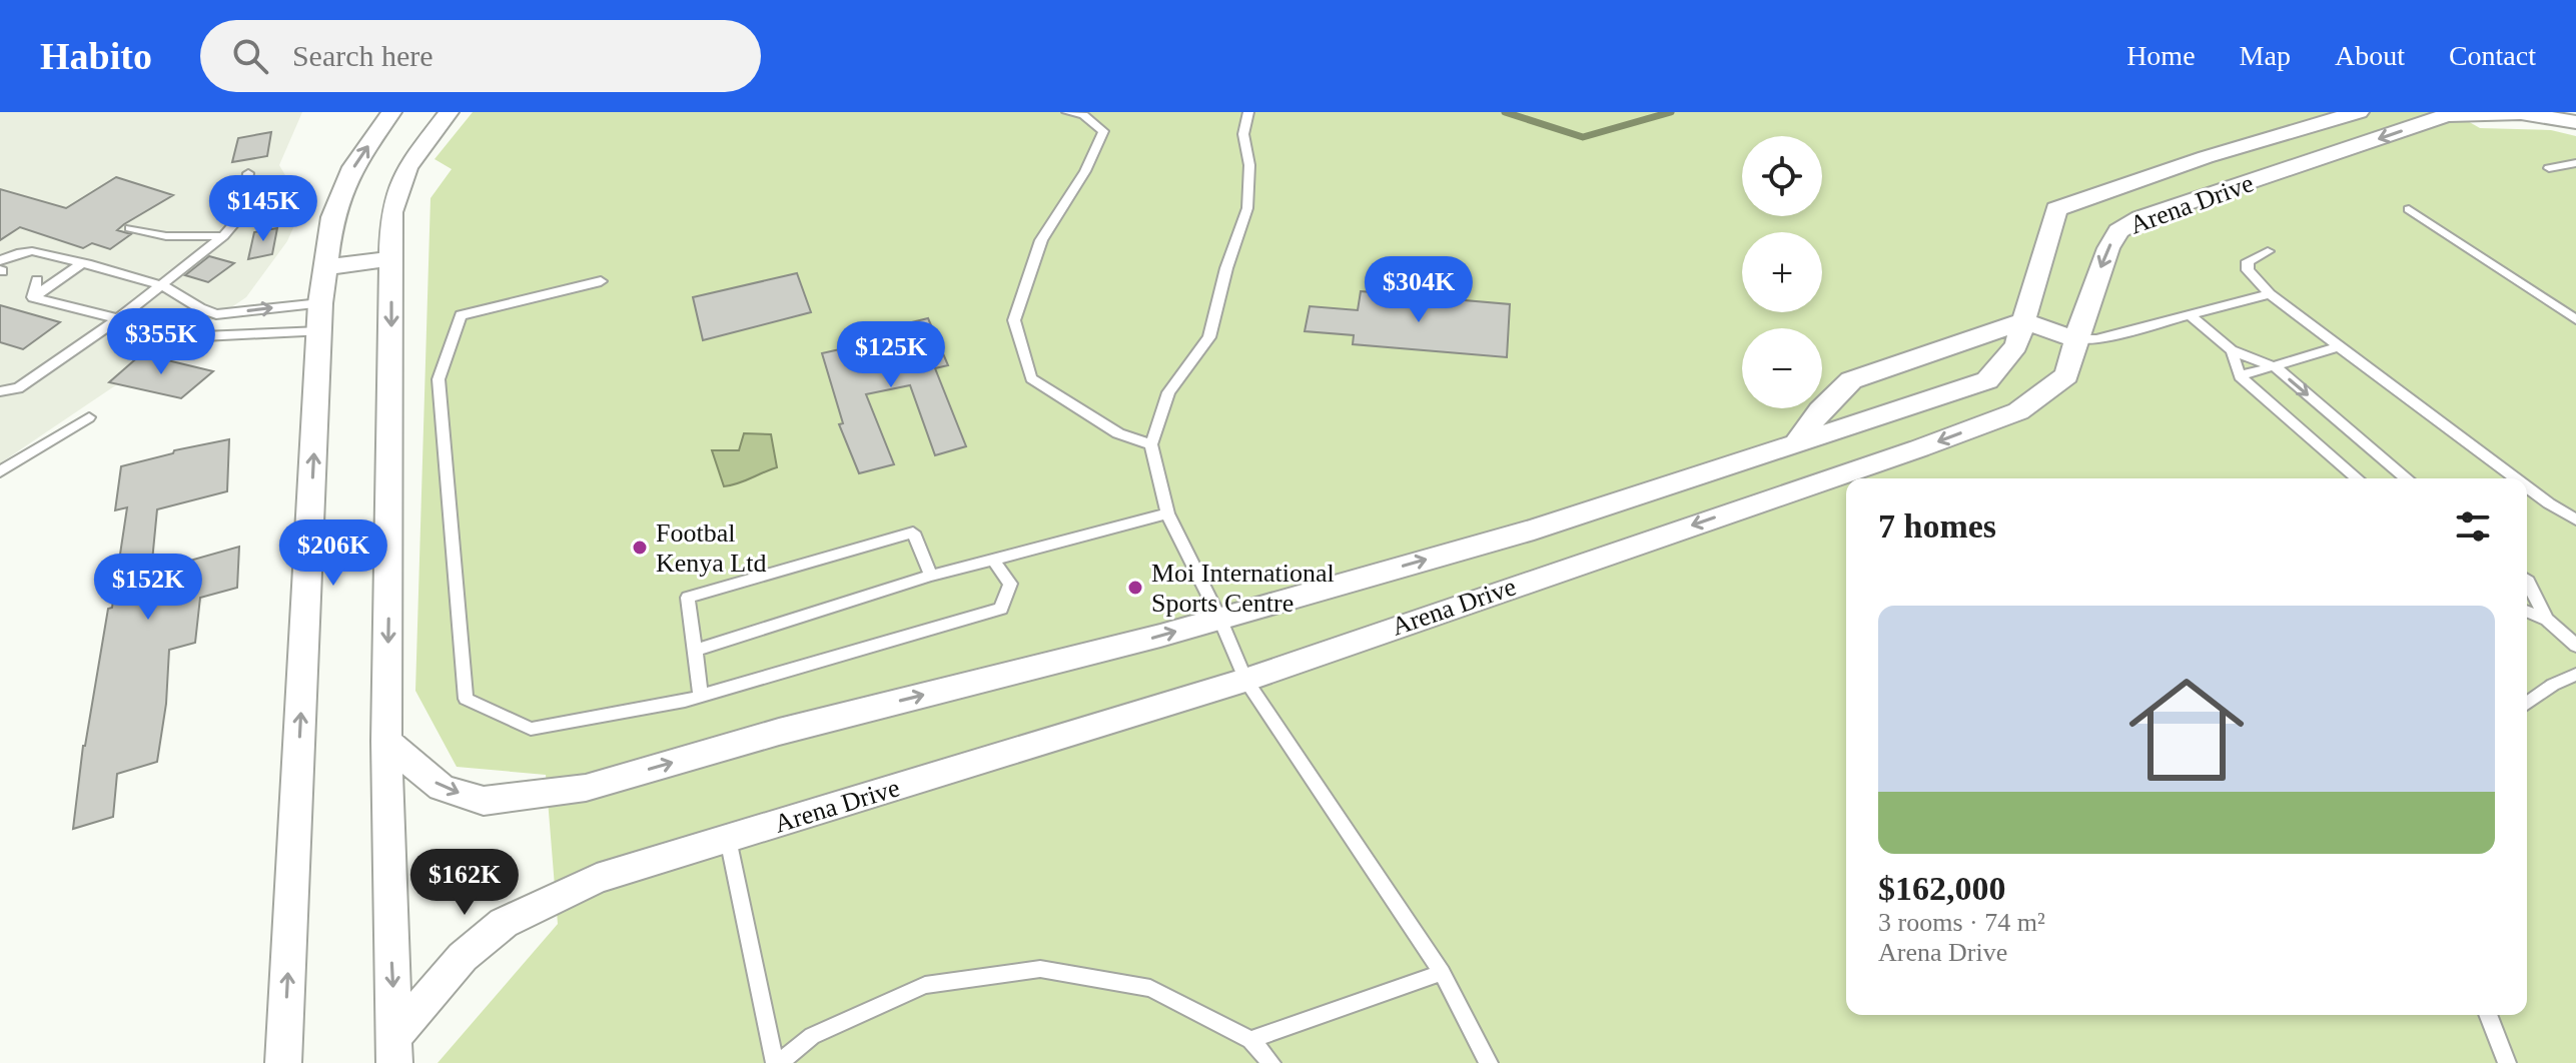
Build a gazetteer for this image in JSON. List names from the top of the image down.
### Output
{
  "streets": {
    "street": ["Arena Drive"]
  },
  "places": ["Footbal Kenya Ltd", "Moi International Sports Centre"],
  "page": {
    "header": "Habito",
    "search": "Search here",
    "nav": [
      "Home",
      "Map",
      "About",
      "Contact"
    ],
    "map_buttons": ["+", "−"],
    "price": [
      "$145K",
      "$304K",
      "$355K",
      "$125K",
      "$206K",
      "$152K",
      "$162K"
    ],
    "heading": "7 homes",
    "list": [
      {
        "name": "$162,000",
        "note": "3 rooms · 74 m² · Arena Drive"
      }
    ]
  }
}
